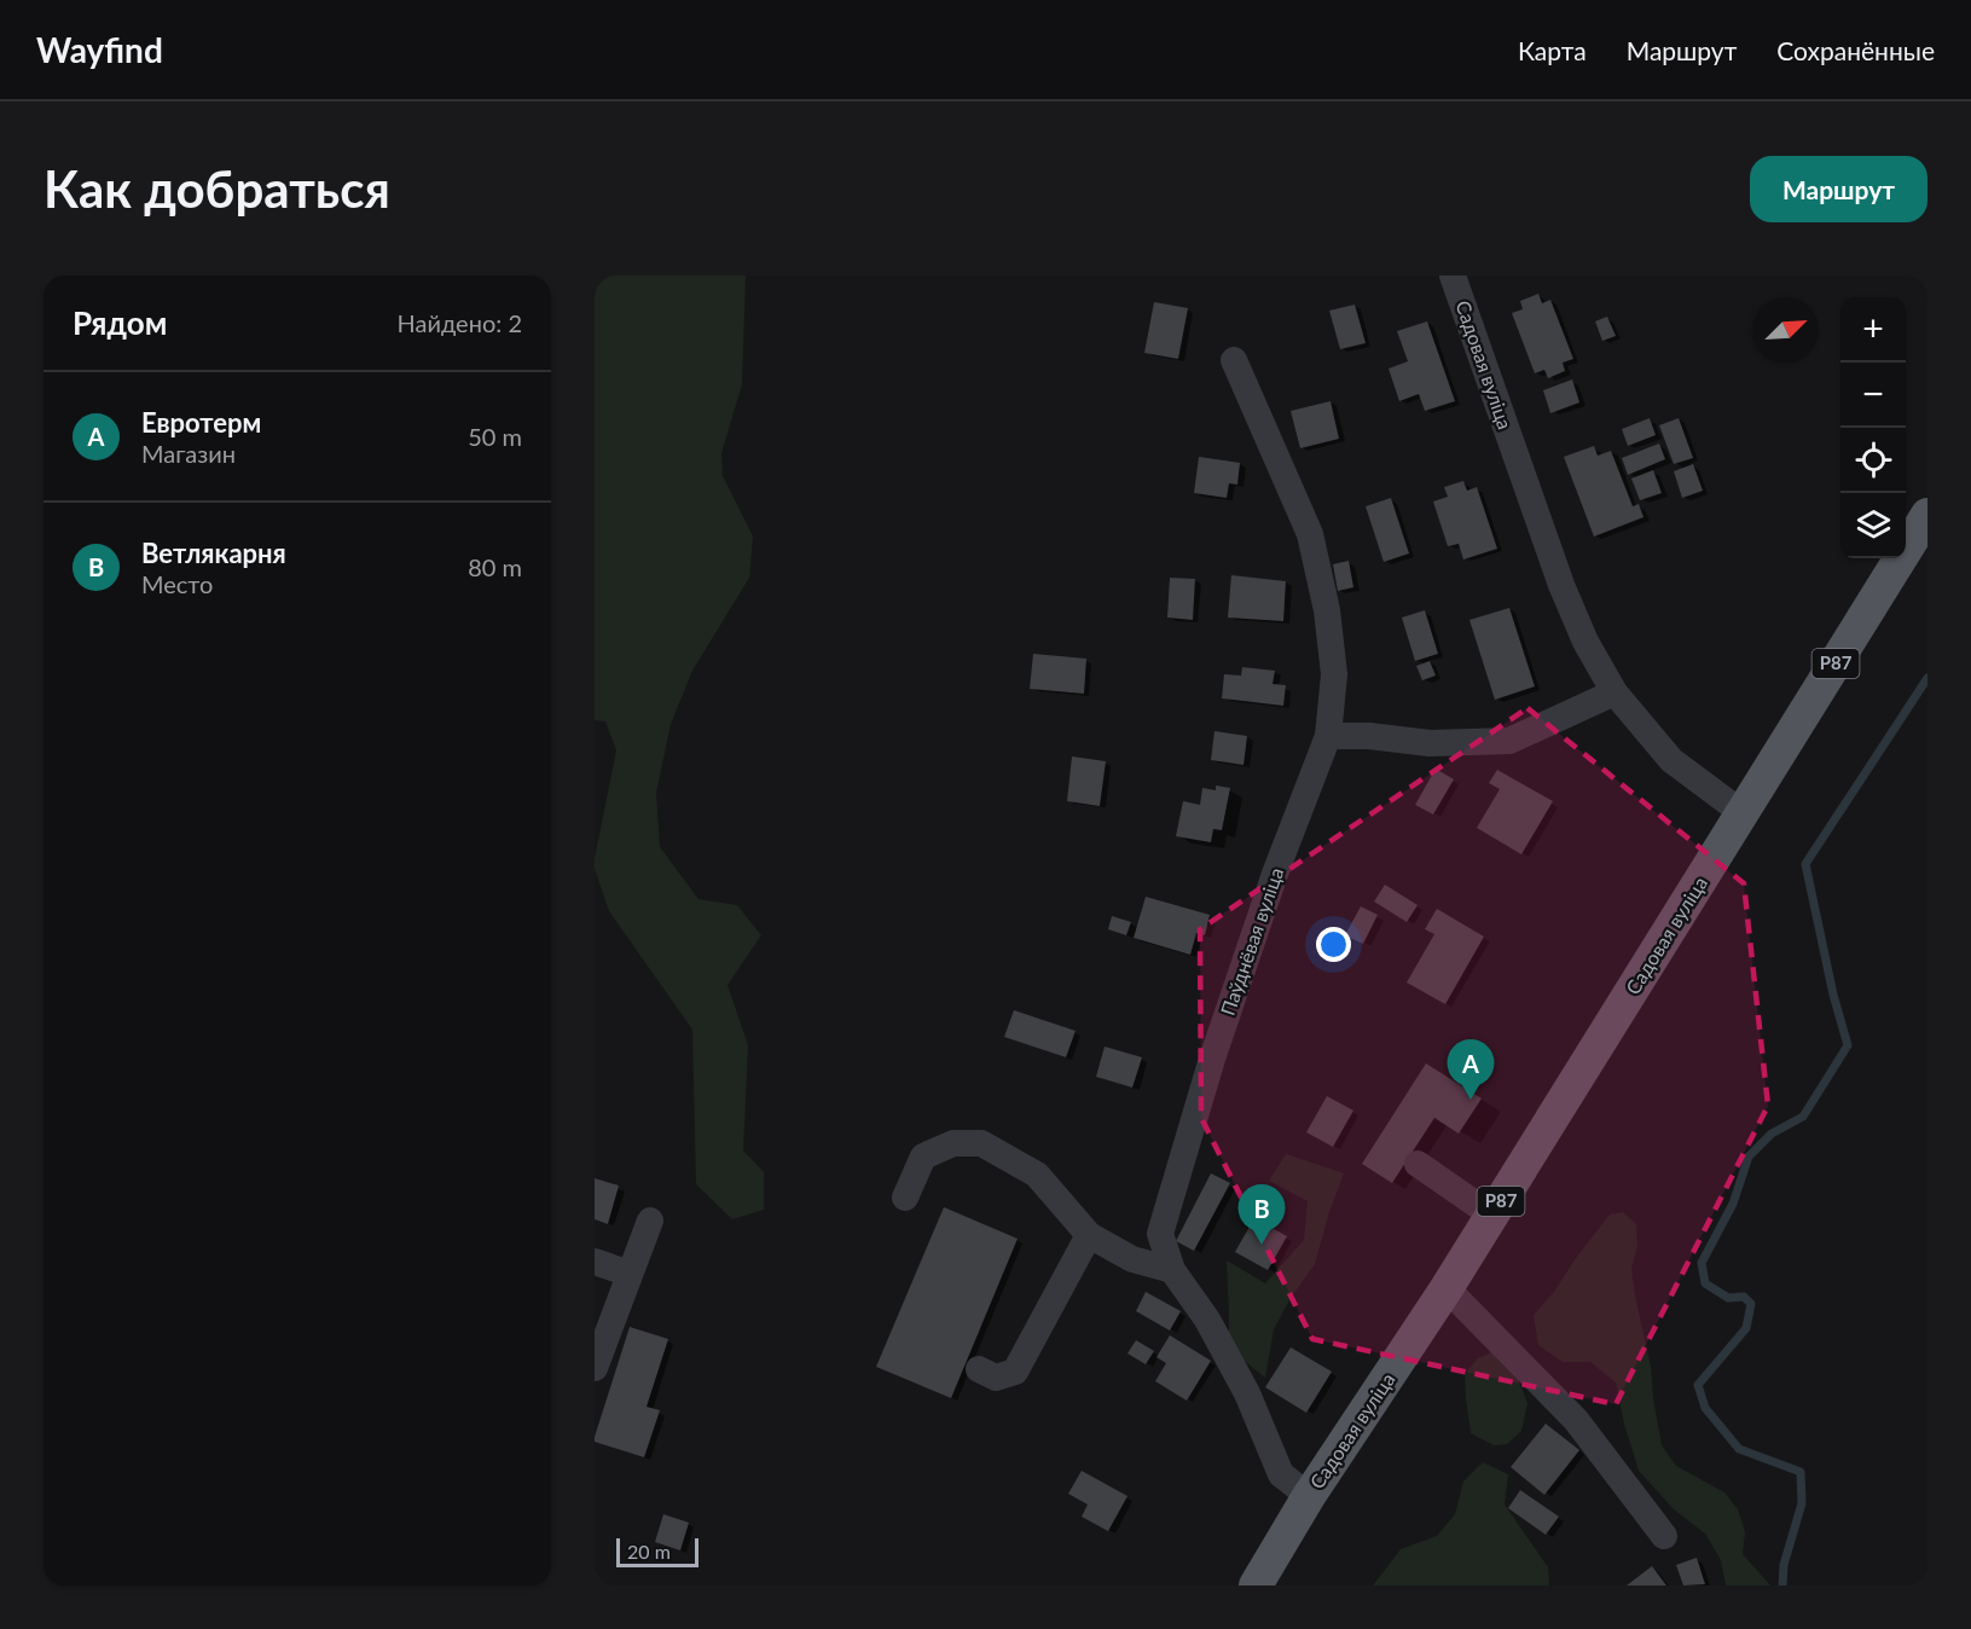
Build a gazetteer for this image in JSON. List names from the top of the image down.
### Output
{
  "streets": {
    "main road": ["Садовая вуліца", "Р87"],
    "street": ["Паўднёвая вуліца"]
  },
  "crossings": [
    ["Садовая вуліца", "Р87"],
    ["Садовая вуліца", "Паўднёвая вуліца"]
  ],
  "scale_bar": "20 m",
  "north": "top right",
  "page": {
    "header": "Wayfind",
    "nav": ["Карта", "Маршрут", "Сохранённые"],
    "buttons": "Маршрут",
    "title": "Как добраться",
    "heading": ["Рядом", "Найдено: 2"],
    "map_buttons": ["+", "−"],
    "list": [
      {
        "mark": "A",
        "name": "Евротерм",
        "note": "Магазин",
        "value": "50 m"
      },
      {
        "mark": "B",
        "name": "Ветлякарня",
        "note": "Место",
        "value": "80 m"
      }
    ],
    "pins": ["A", "B"],
    "scale": "20 m"
  }
}
